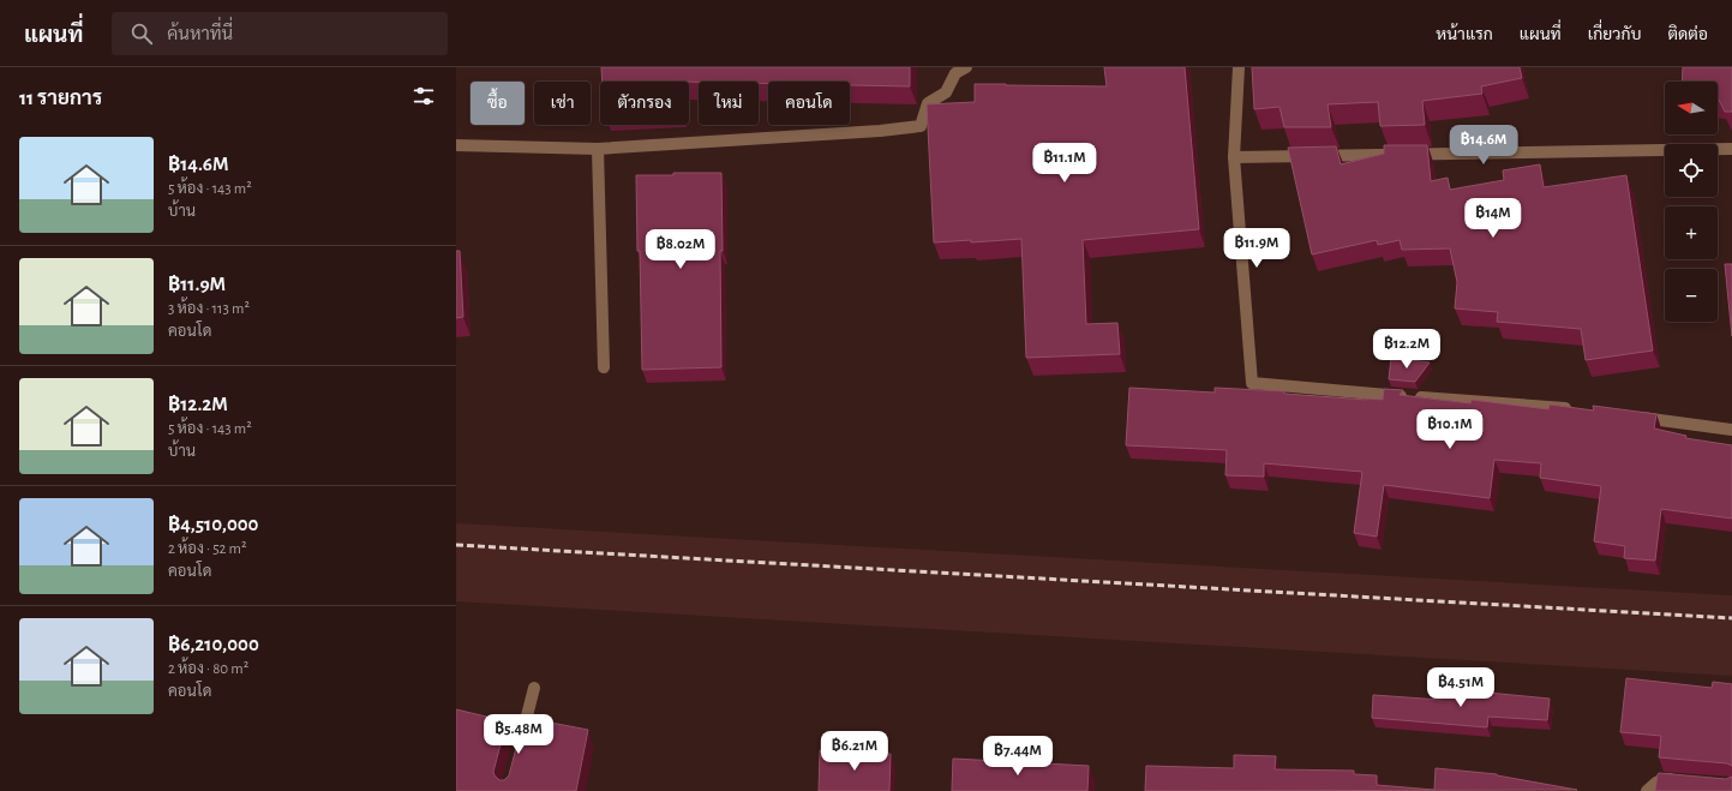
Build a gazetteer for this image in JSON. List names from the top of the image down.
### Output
{
  "north": "left",
  "page": {
    "header": "แผนที่",
    "search": "ค้นหาที่นี่",
    "nav": [
      "หน้าแรก",
      "แผนที่",
      "เกี่ยวกับ",
      "ติดต่อ"
    ],
    "heading": "11 รายการ",
    "map_buttons": ["+", "−"],
    "chip": [
      "ซื้อ",
      "เช่า",
      "ตัวกรอง",
      "ใหม่",
      "คอนโด"
    ],
    "list": [
      {
        "name": "฿14.6M",
        "note": "5 ห้อง · 143 m² · บ้าน"
      },
      {
        "name": "฿11.9M",
        "note": "3 ห้อง · 113 m² · คอนโด"
      },
      {
        "name": "฿12.2M",
        "note": "5 ห้อง · 143 m² · บ้าน"
      },
      {
        "name": "฿4,510,000",
        "note": "2 ห้อง · 52 m² · คอนโด"
      },
      {
        "name": "฿6,210,000",
        "note": "2 ห้อง · 80 m² · คอนโด"
      }
    ],
    "price": [
      "฿14.6M",
      "฿11.1M",
      "฿14M",
      "฿11.9M",
      "฿8.02M",
      "฿12.2M",
      "฿10.1M",
      "฿4.51M",
      "฿5.48M",
      "฿6.21M",
      "฿7.44M"
    ]
  }
}
